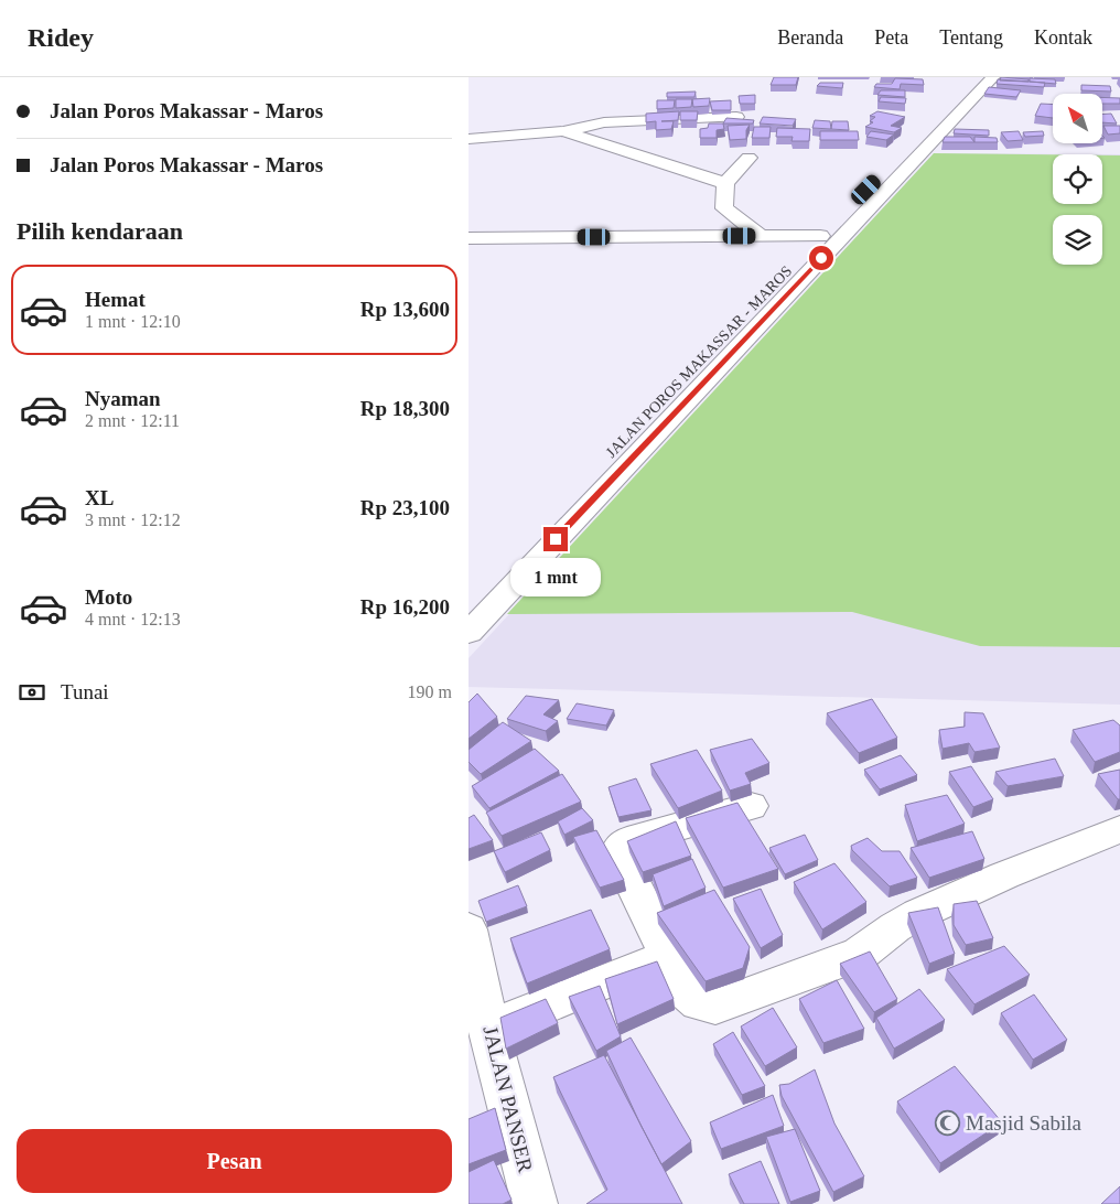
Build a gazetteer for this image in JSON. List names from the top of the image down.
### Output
{
  "streets": {
    "main road": ["JALAN POROS MAKASSAR - MAROS", "JALAN PANSER"]
  },
  "places": {
    "mosque": ["Masjid Sabila"]
  },
  "north": "top left",
  "page": {
    "header": "Ridey",
    "nav": [
      "Beranda",
      "Peta",
      "Tentang",
      "Kontak"
    ],
    "banner": ["Jalan Poros Makassar - Maros", "Jalan Poros Makassar - Maros"],
    "heading": "Pilih kendaraan",
    "list": [
      {
        "name": "Hemat",
        "note": "1 mnt · 12:10",
        "value": "Rp 13,600"
      },
      {
        "name": "Nyaman",
        "note": "2 mnt · 12:11",
        "value": "Rp 18,300"
      },
      {
        "name": "XL",
        "note": "3 mnt · 12:12",
        "value": "Rp 23,100"
      },
      {
        "name": "Moto",
        "note": "4 mnt · 12:13",
        "value": "Rp 16,200"
      }
    ],
    "bubble": "1 mnt",
    "pay": ["Tunai", "190 m"],
    "buttons": "Pesan"
  }
}
